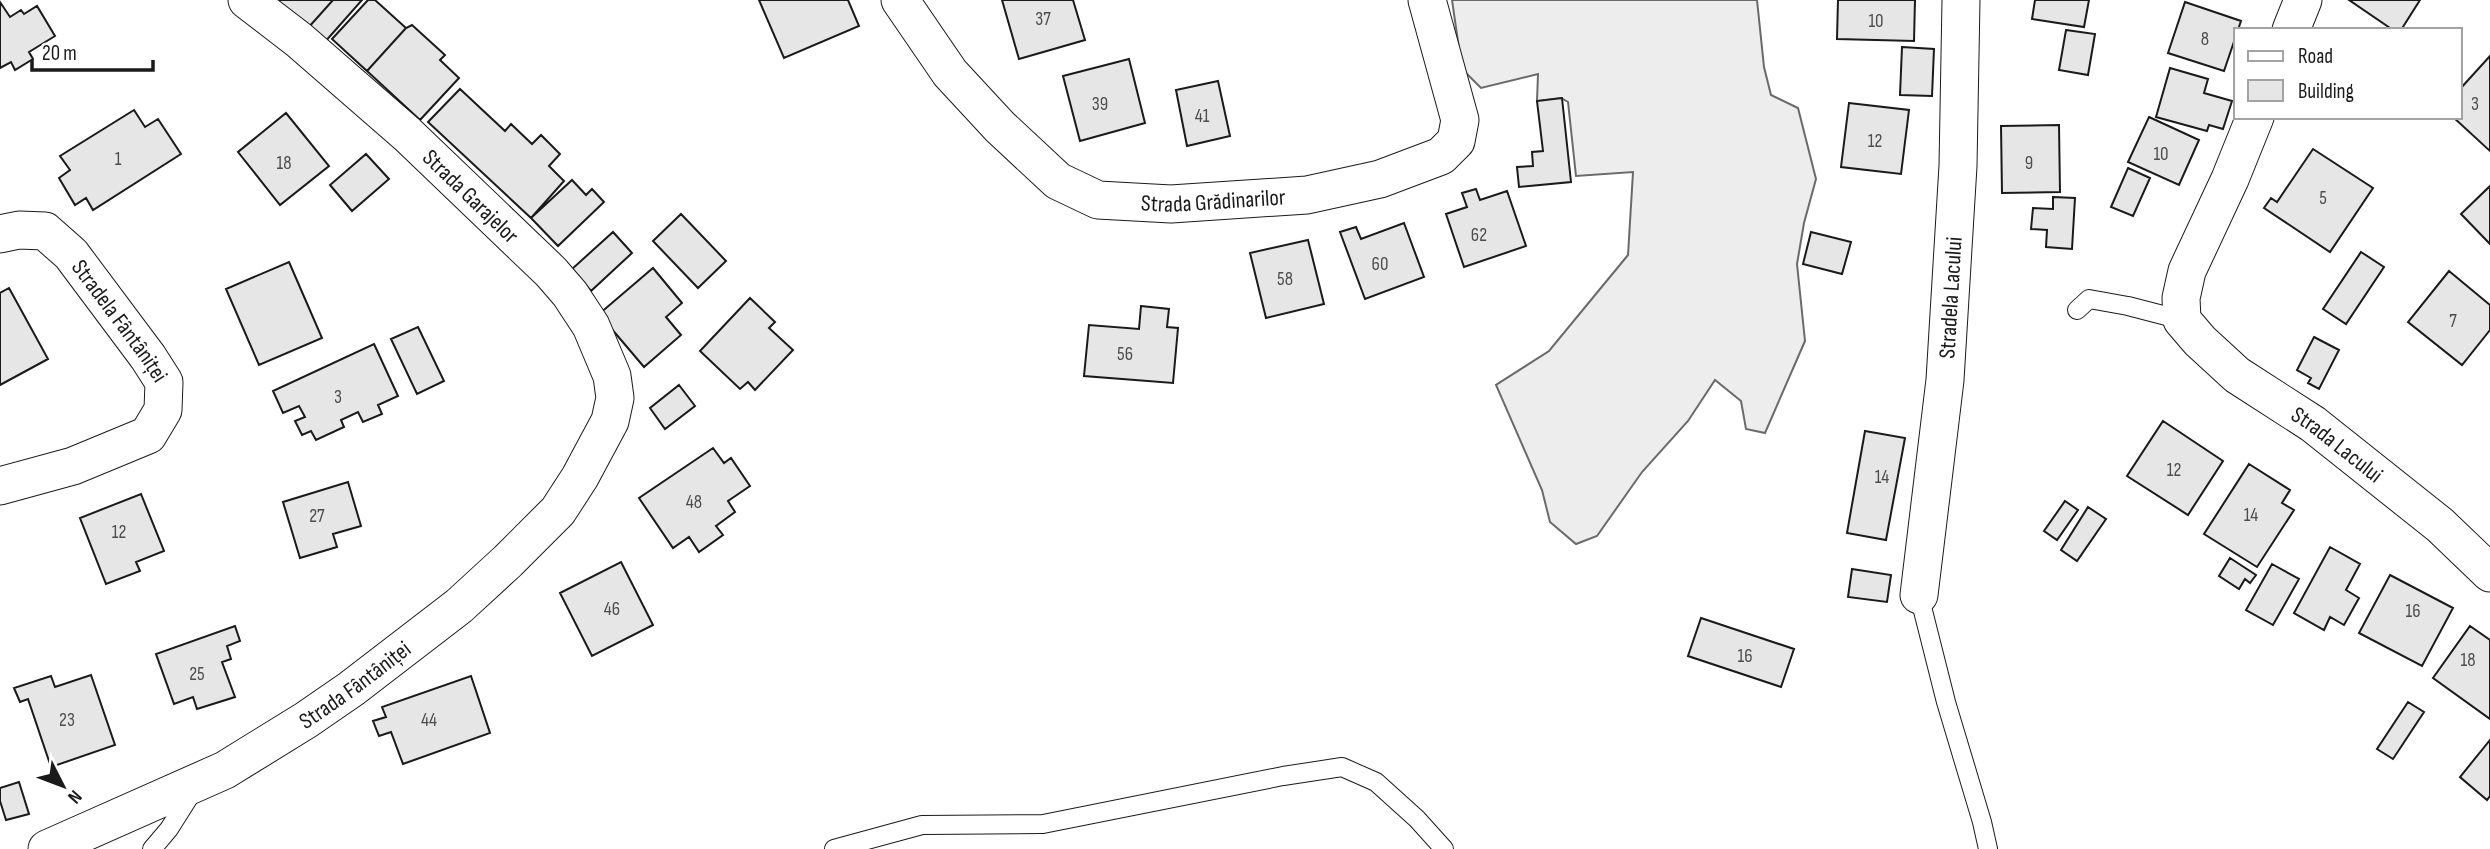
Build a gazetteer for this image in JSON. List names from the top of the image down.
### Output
{
  "streets": {
    "street": [
      "Strada Garajelor",
      "Strada Grădinarilor",
      "Stradela Lacului",
      "Stradela Fântâniței",
      "Strada Lacului",
      "Strada Fântâniței"
    ]
  },
  "crossings": [
    ["Strada Garajelor", "Strada Fântâniței"]
  ],
  "house_numbers": [
    "37",
    "10",
    "8",
    "39",
    "3",
    "41",
    "12",
    "10",
    "1",
    "18",
    "9",
    "5",
    "62",
    "60",
    "58",
    "7",
    "56",
    "3",
    "12",
    "14",
    "48",
    "14",
    "27",
    "12",
    "46",
    "16",
    "16",
    "18",
    "25",
    "23",
    "44"
  ],
  "legend": ["Road", "Building"],
  "scale_bar": "20 m",
  "north": "bottom right"
}
